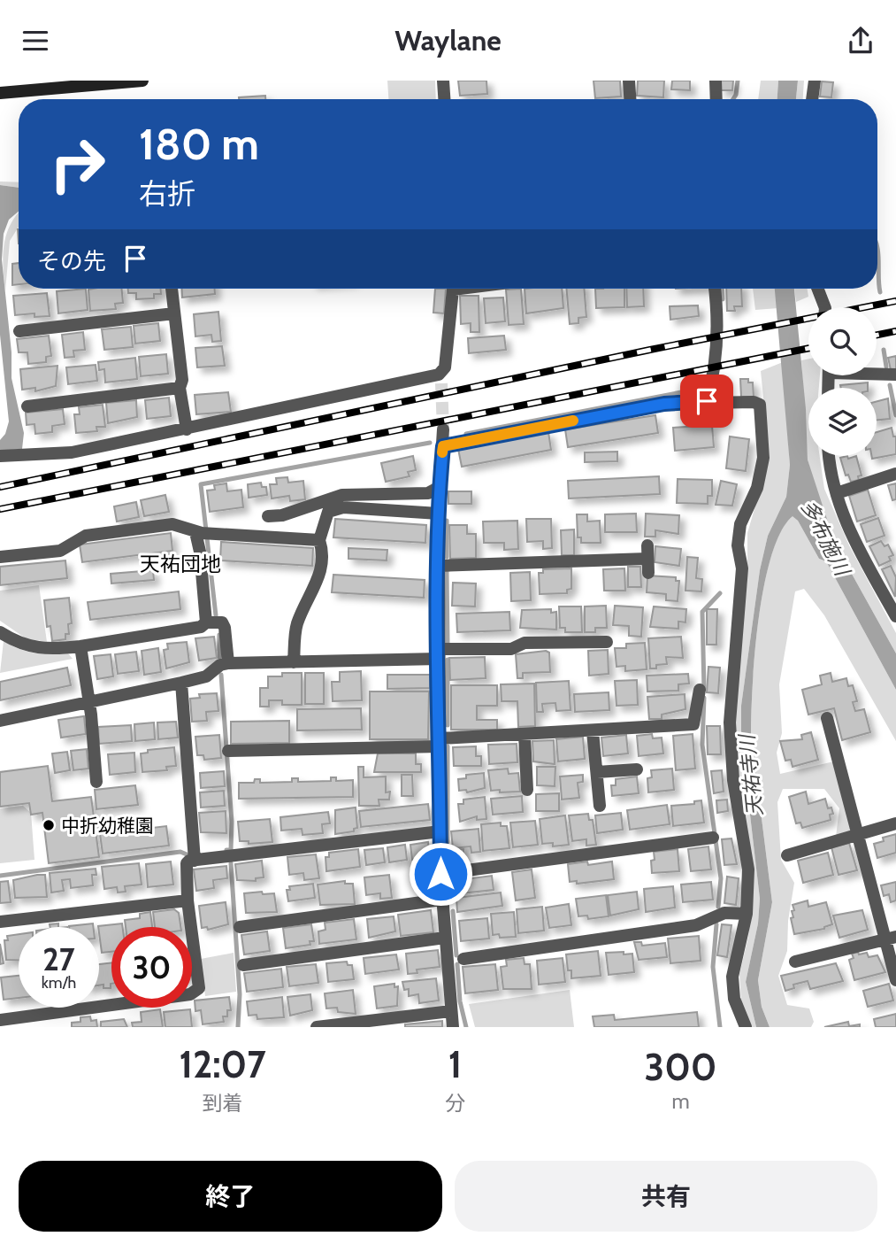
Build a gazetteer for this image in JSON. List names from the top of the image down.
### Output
{
  "districts": ["天祐団地"],
  "water": ["多布施川", "天祐寺川"],
  "places": ["中折幼稚園"],
  "page": {
    "header": "Waylane",
    "turn": ["180 m", "右折"],
    "then": "その先",
    "speed": "27 km/h",
    "limit": "30",
    "eta": [
      "12:07",
      "到着",
      "1",
      "分",
      "300",
      "m"
    ],
    "buttons": ["終了", "共有"]
  }
}
